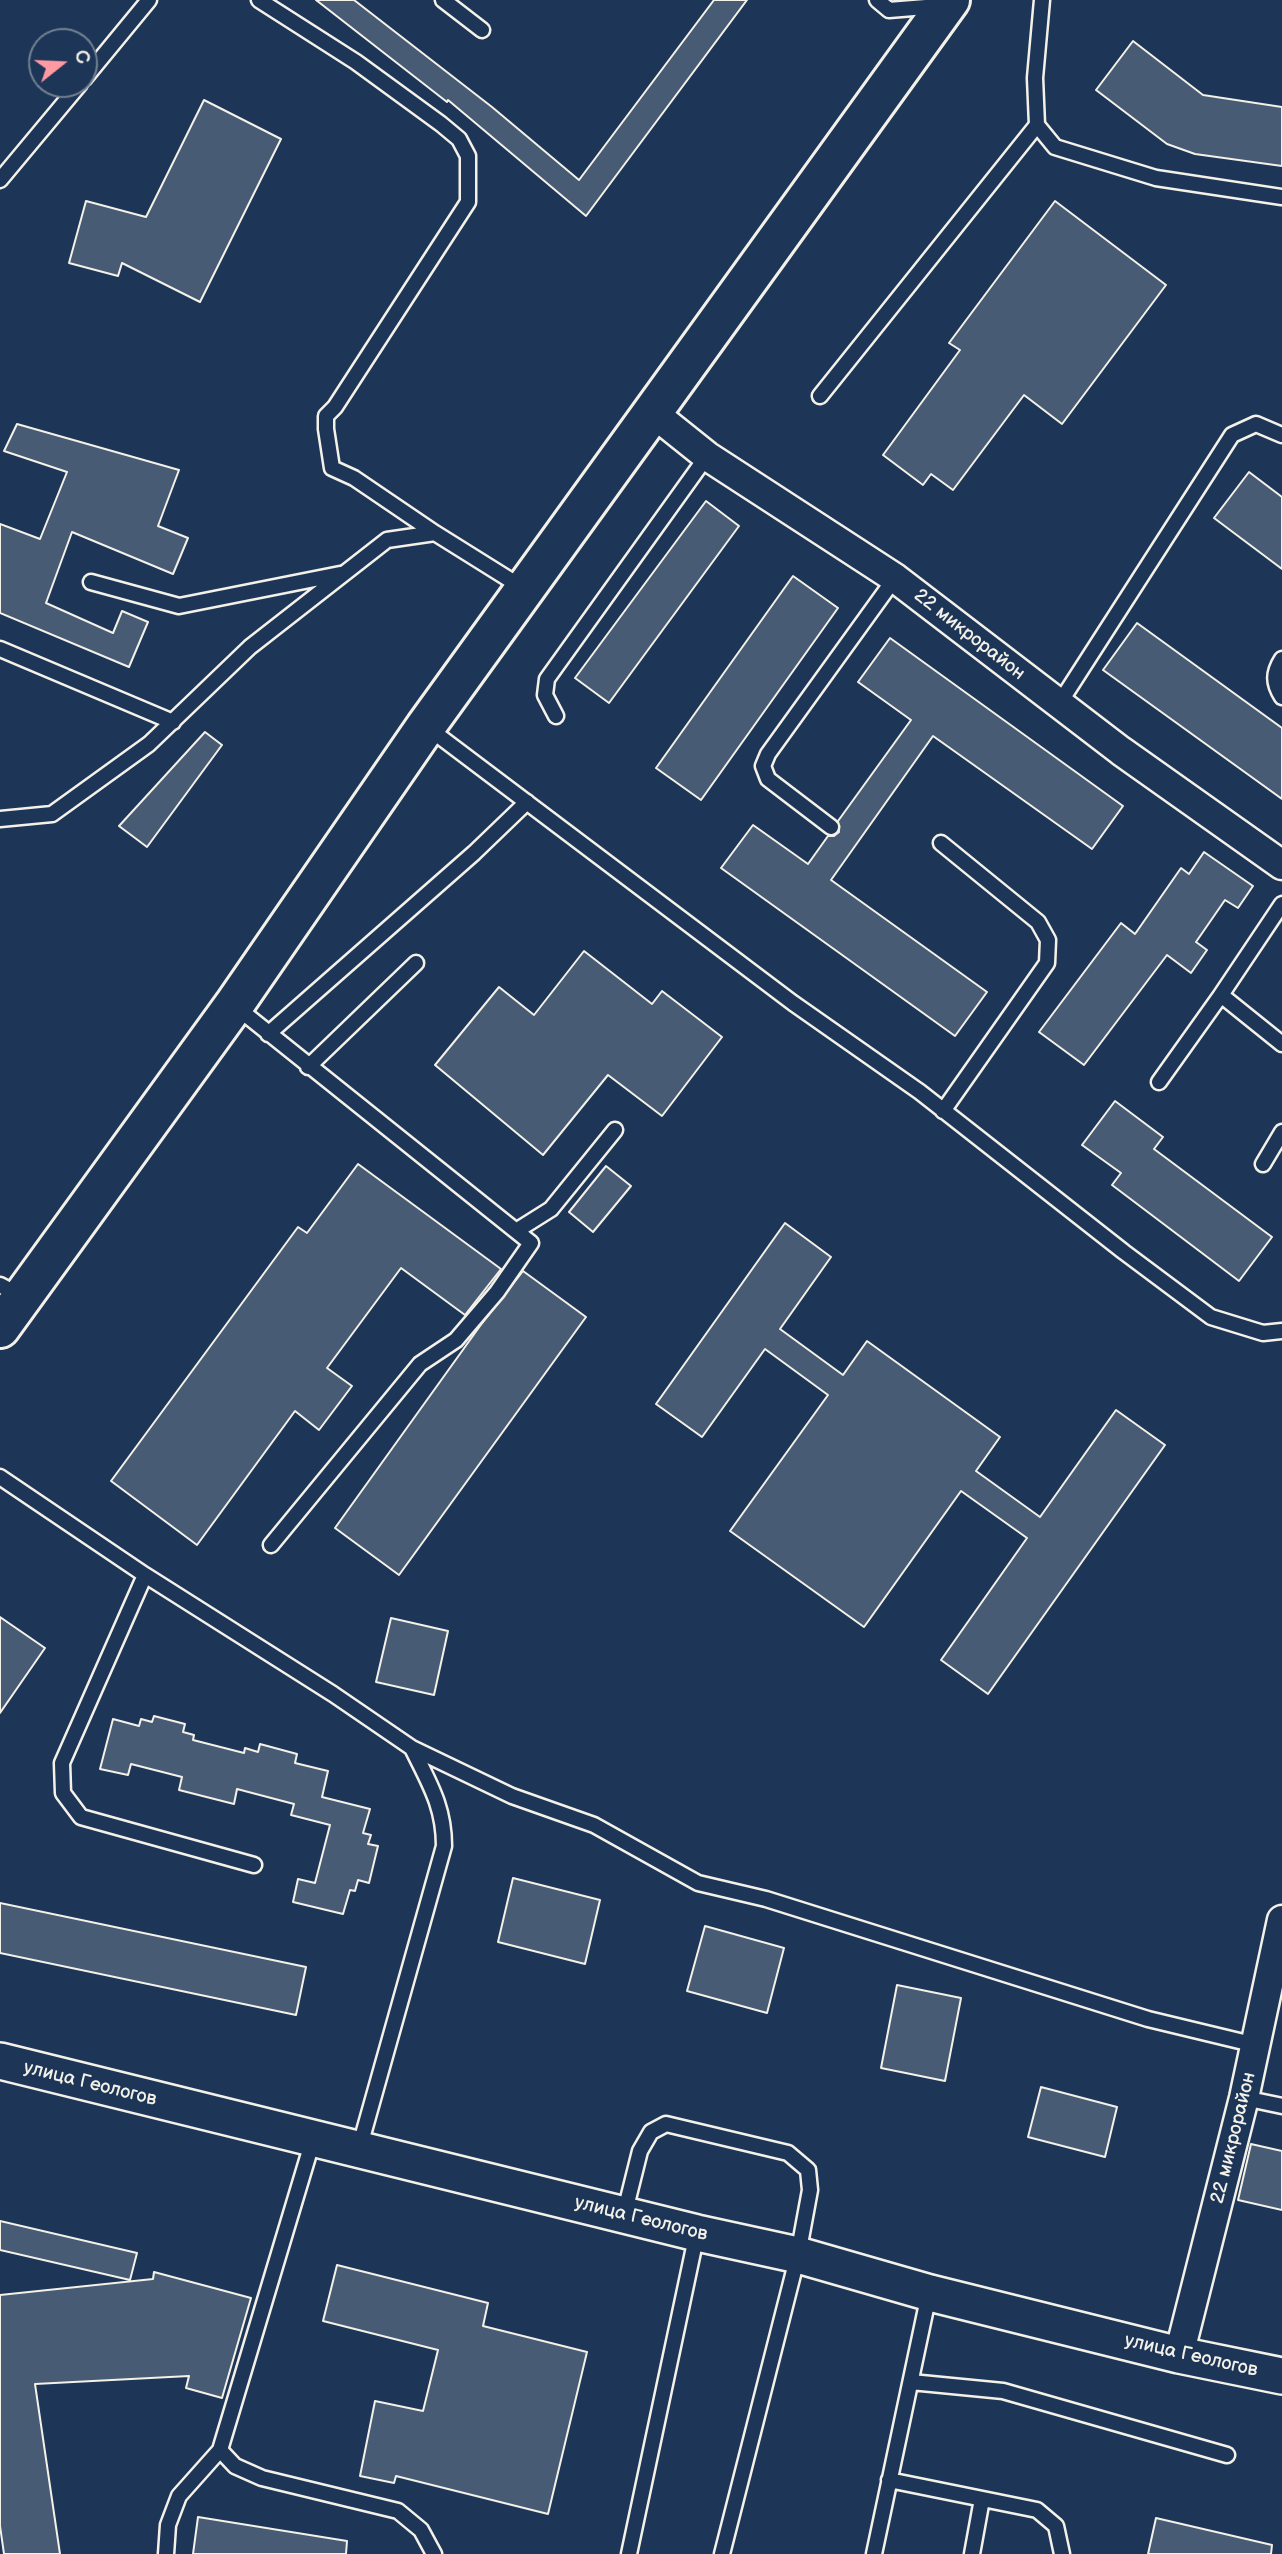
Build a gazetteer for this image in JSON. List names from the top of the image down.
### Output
{
  "streets": {
    "street": ["22 микрорайон", "улица Геологов"]
  },
  "crossings": [
    ["22 микрорайон", "улица Геологов"]
  ],
  "north": "right"
}
